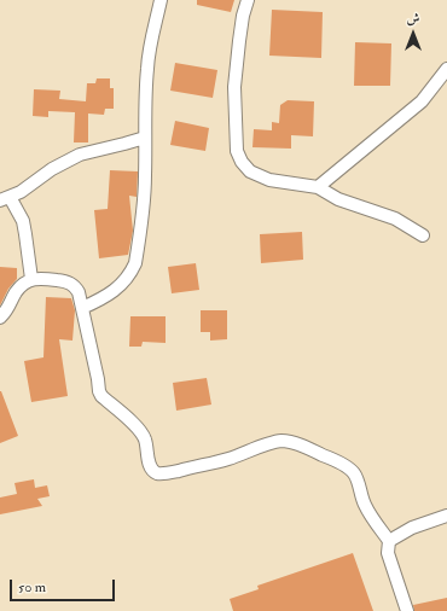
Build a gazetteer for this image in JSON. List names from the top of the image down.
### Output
{
  "scale_bar": "50 m",
  "north": "top"
}
